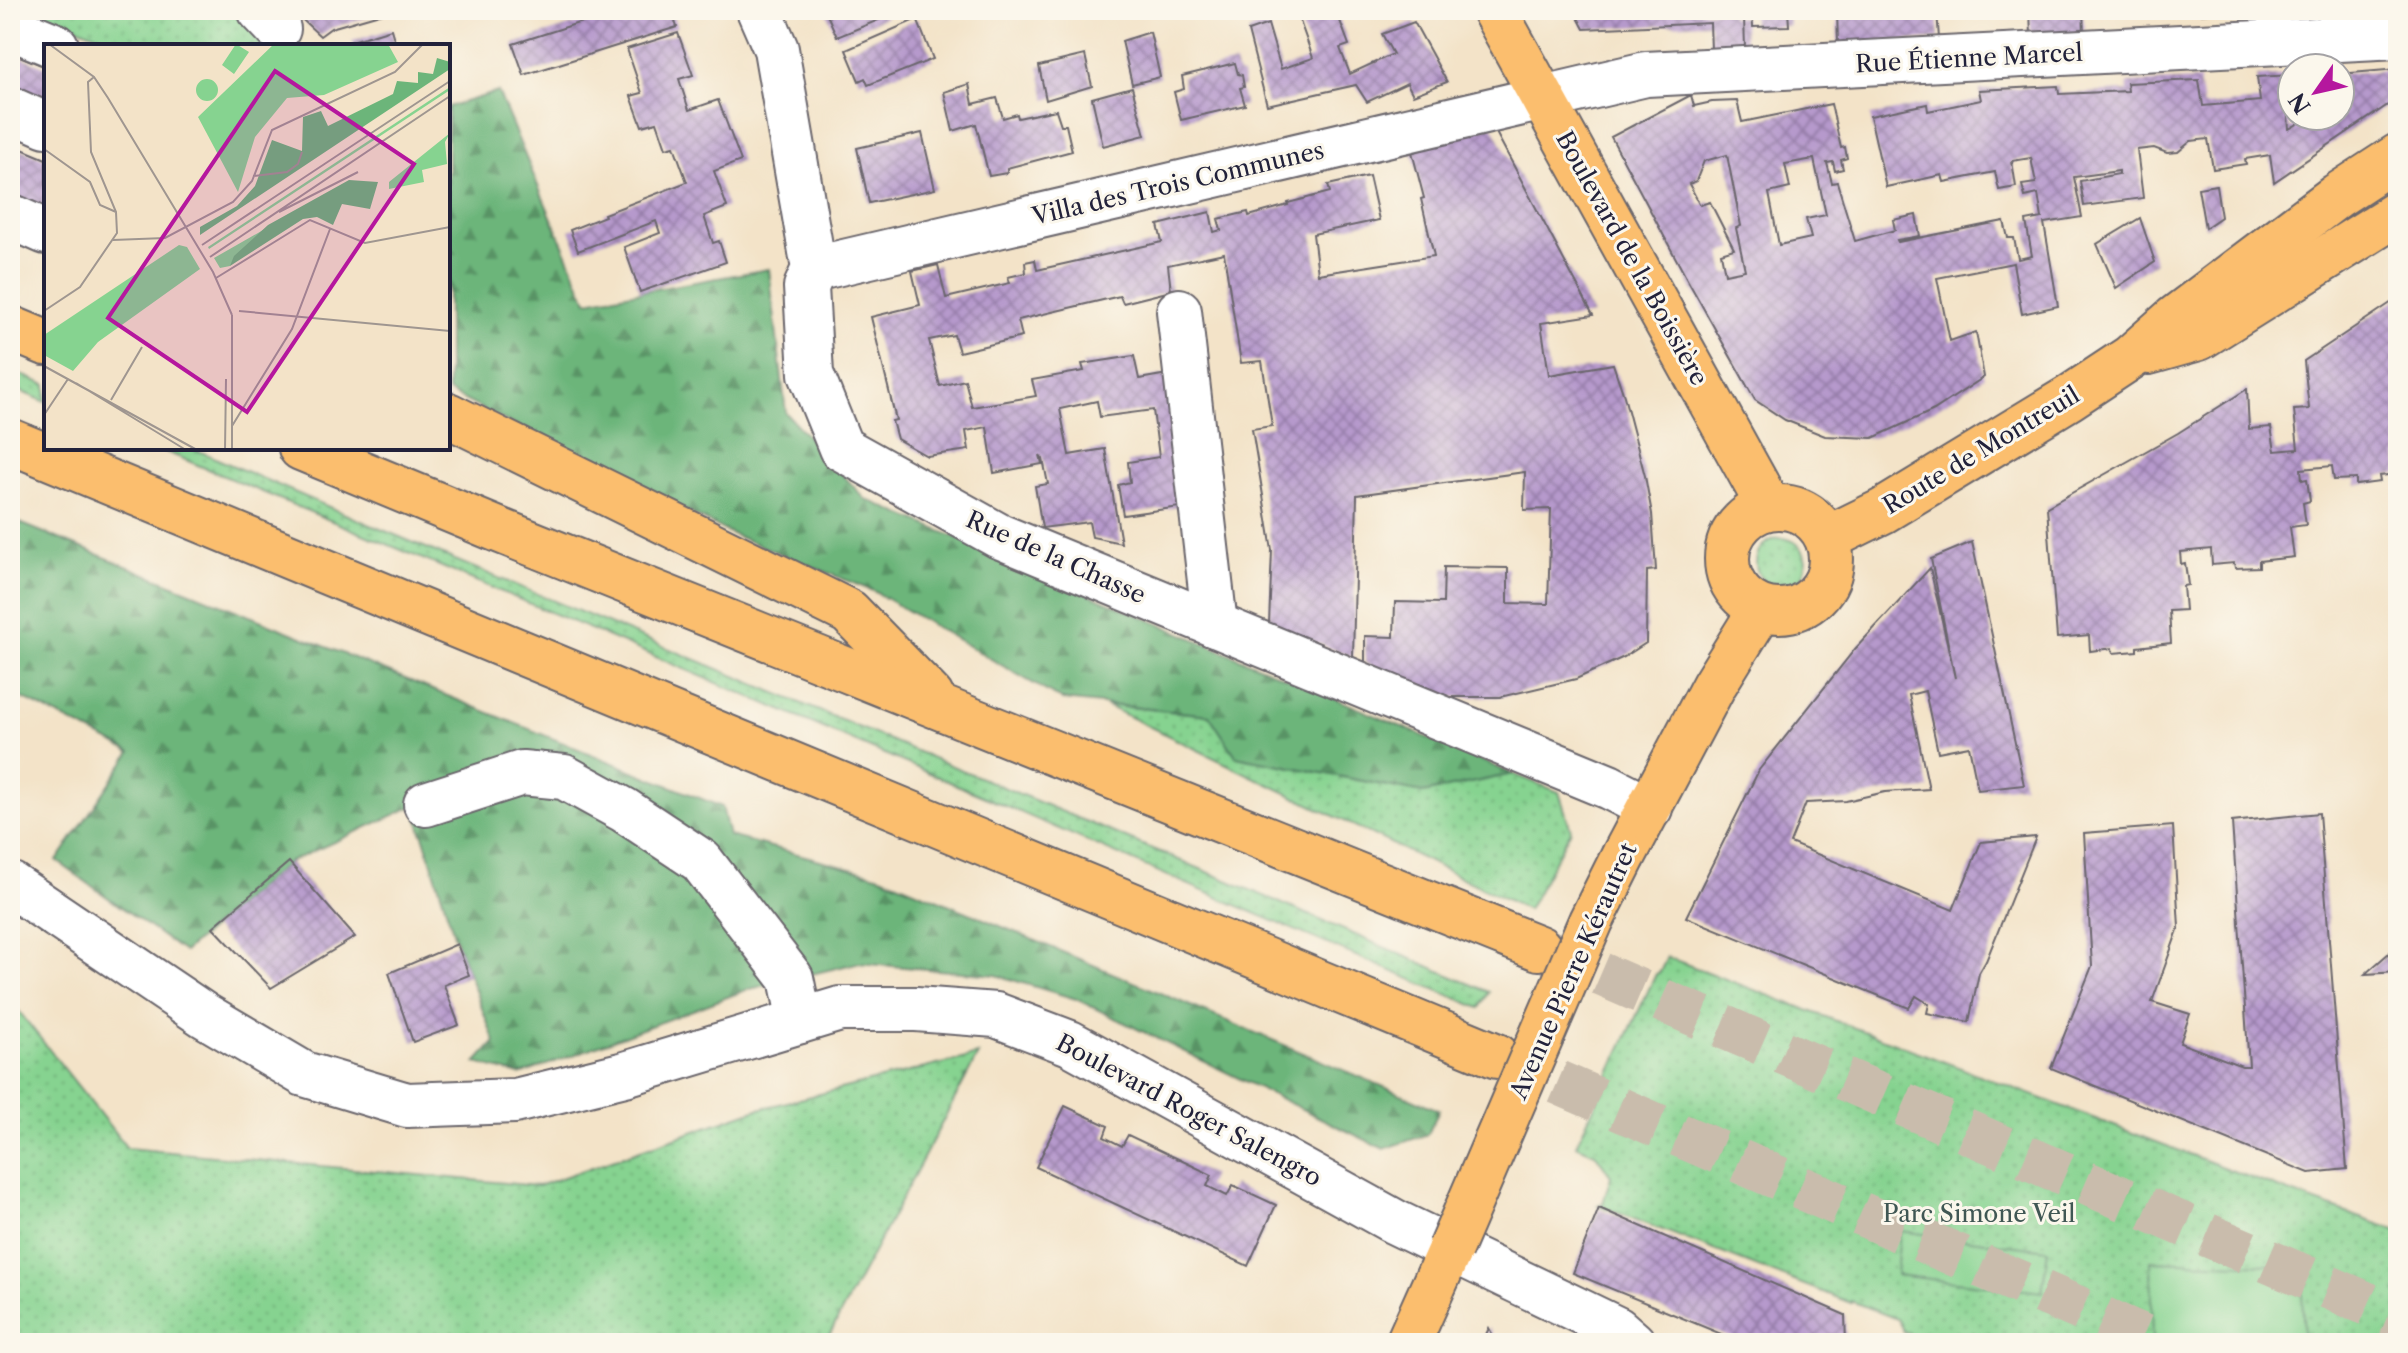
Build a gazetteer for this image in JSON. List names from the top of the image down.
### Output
{
  "streets": {
    "main road": ["Boulevard de la Boissière", "Route de Montreuil", "Avenue Pierre Kérautret"],
    "street": [
      "Rue Étienne Marcel",
      "Villa des Trois Communes",
      "Rue de la Chasse",
      "Boulevard Roger Salengro"
    ]
  },
  "crossings": [
    ["Rue Étienne Marcel", "Villa des Trois Communes"],
    ["Rue Étienne Marcel", "Boulevard de la Boissière"],
    ["Villa des Trois Communes", "Boulevard de la Boissière"],
    ["Villa des Trois Communes", "Rue de la Chasse"],
    ["Boulevard de la Boissière", "Route de Montreuil"],
    ["Boulevard de la Boissière", "Avenue Pierre Kérautret"],
    ["Route de Montreuil", "Avenue Pierre Kérautret"],
    ["Rue de la Chasse", "Avenue Pierre Kérautret"],
    ["Avenue Pierre Kérautret", "Boulevard Roger Salengro"]
  ],
  "parks": ["Parc Simone Veil"],
  "north": "bottom left"
}
